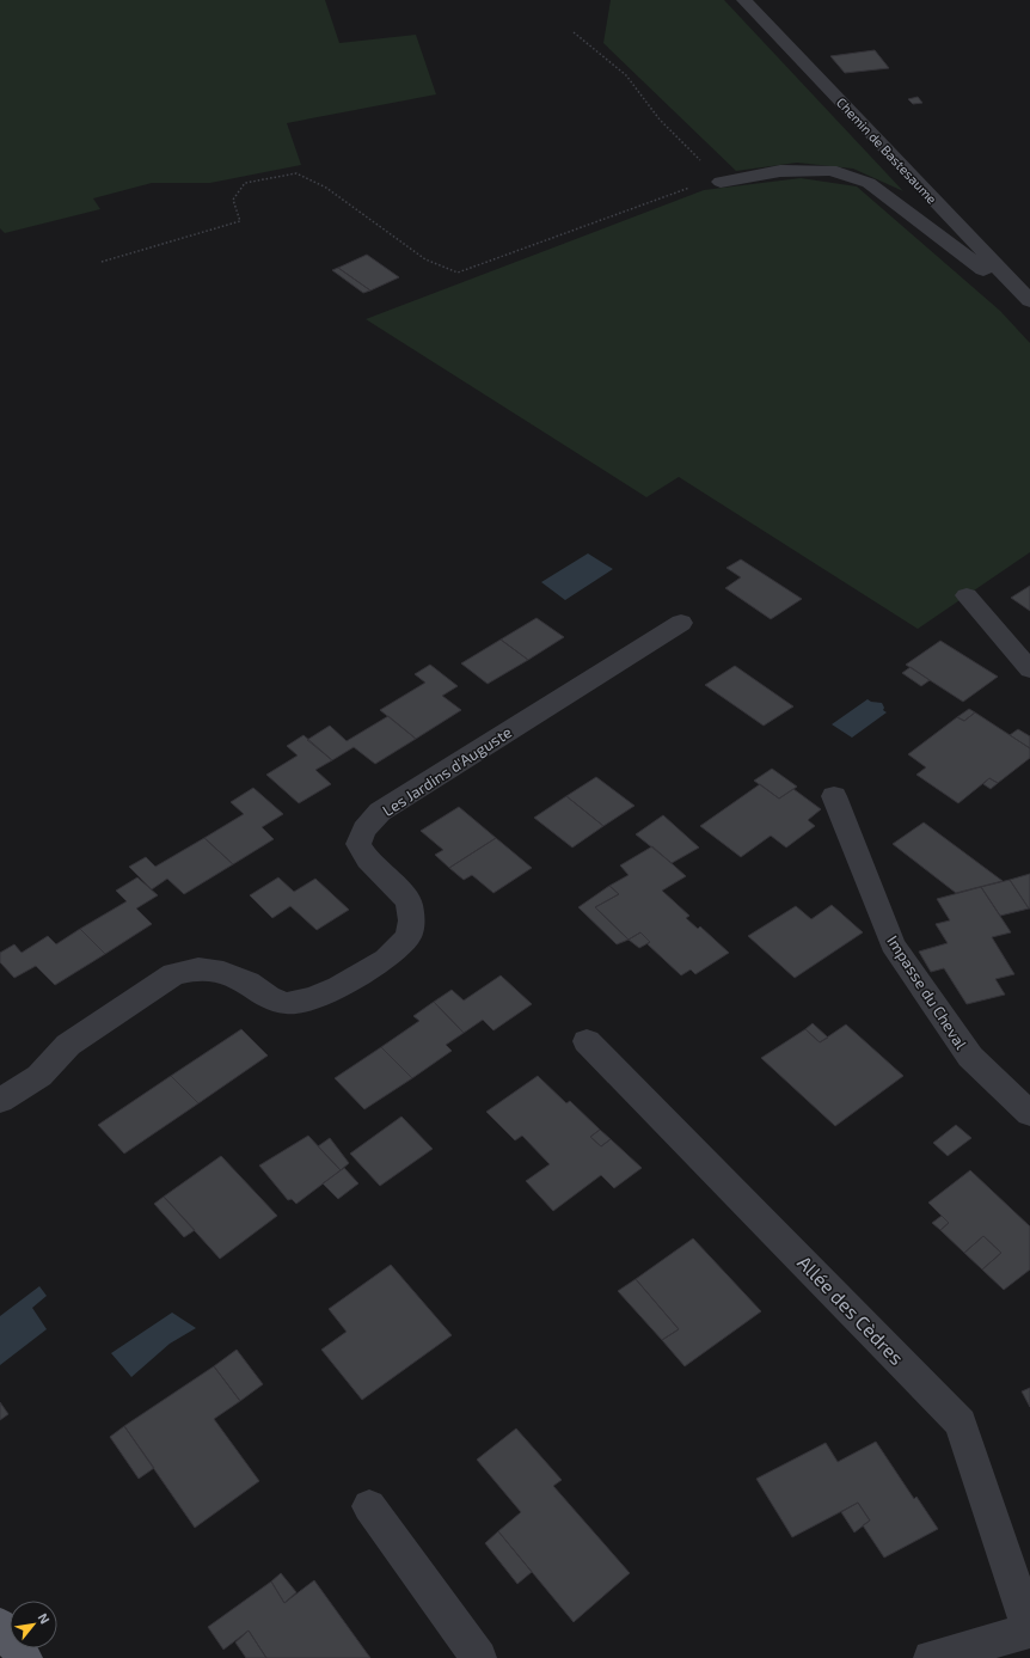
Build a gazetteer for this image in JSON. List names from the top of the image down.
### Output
{
  "streets": {
    "street": [
      "Chemin de Bastesaume",
      "Les Jardins d'Auguste",
      "Impasse du Cheval",
      "Allée des Cèdres"
    ]
  },
  "north": "top right"
}
